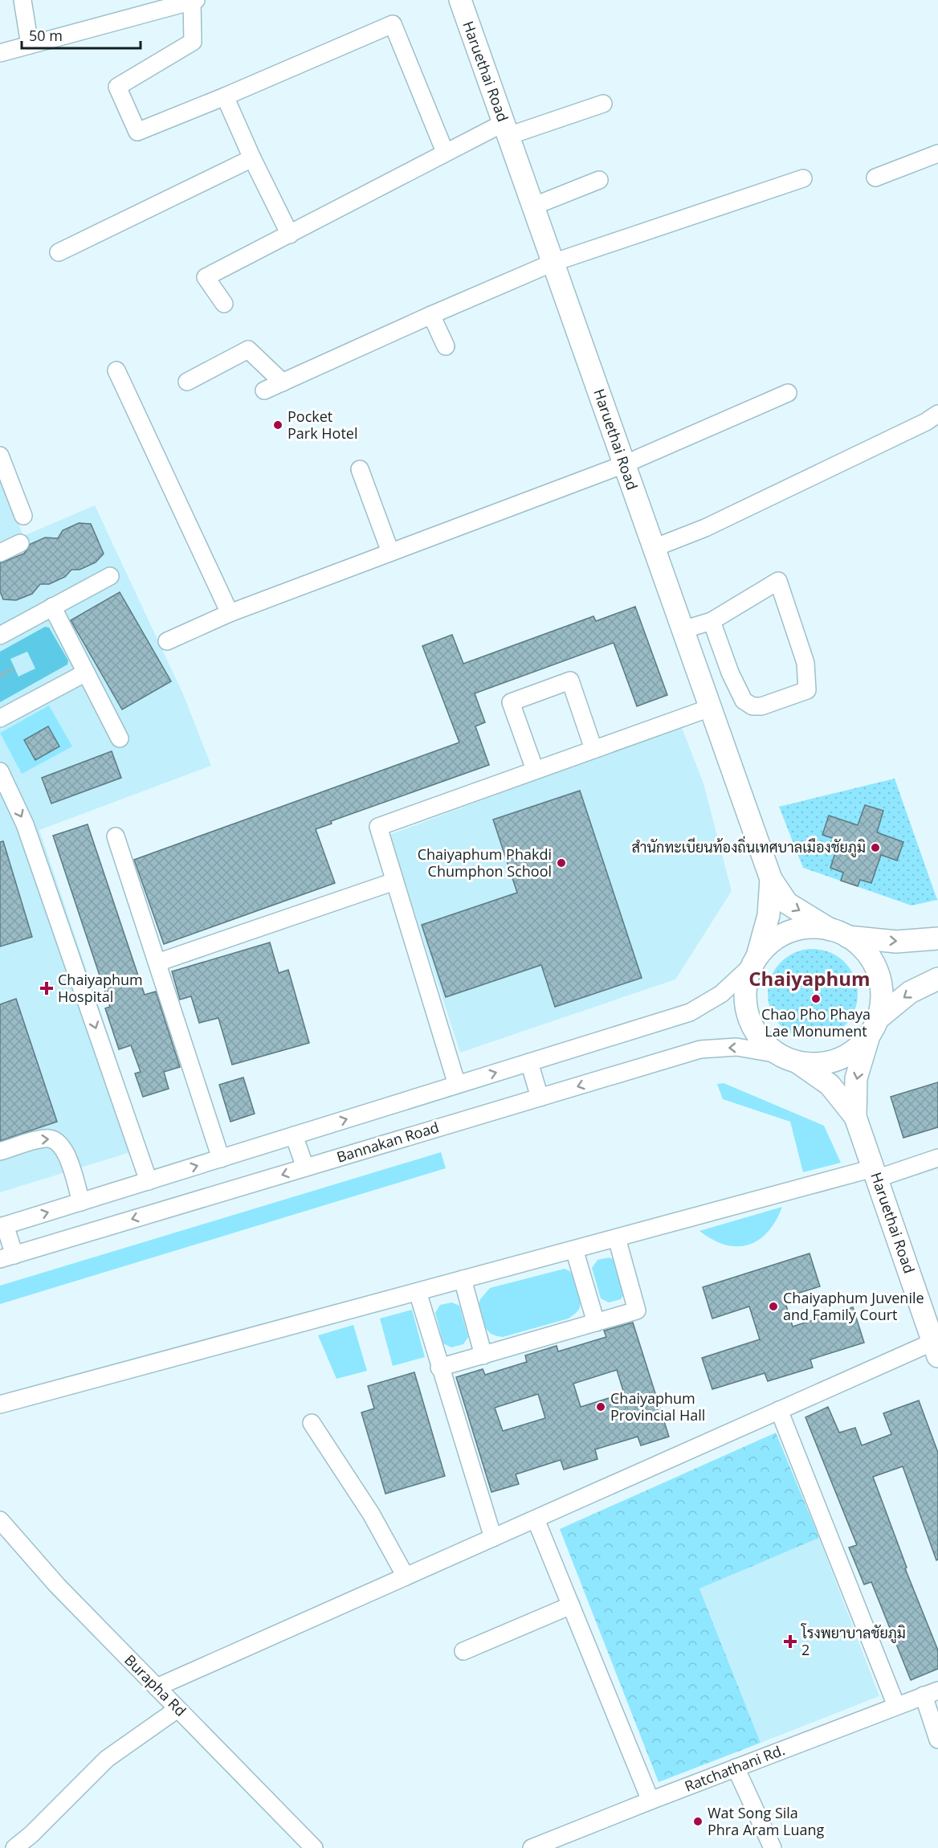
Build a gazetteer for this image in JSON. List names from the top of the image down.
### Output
{
  "streets": {
    "main road": ["Haruethai Road"],
    "street": ["Bannakan Road", "Burapha Rd", "Ratchathani Rd."]
  },
  "crossings": [
    ["Haruethai Road", "Bannakan Road"]
  ],
  "districts": ["Chaiyaphum"],
  "places": {
    "other": [
      "Pocket Park Hotel",
      "สำนักทะเบียนท้องถิ่นเทศบาลเมืองชัยภูมิ",
      "Chaiyaphum Phakdi Chumphon School",
      "Chao Pho Phaya Lae Monument",
      "Chaiyaphum Juvenile and Family Court",
      "Chaiyaphum Provincial Hall",
      "Wat Song Sila Phra Aram Luang"
    ],
    "health": ["Chaiyaphum Hospital", "โรงพยาบาลชัยภูมิ 2"]
  },
  "scale_bar": "50 m"
}
